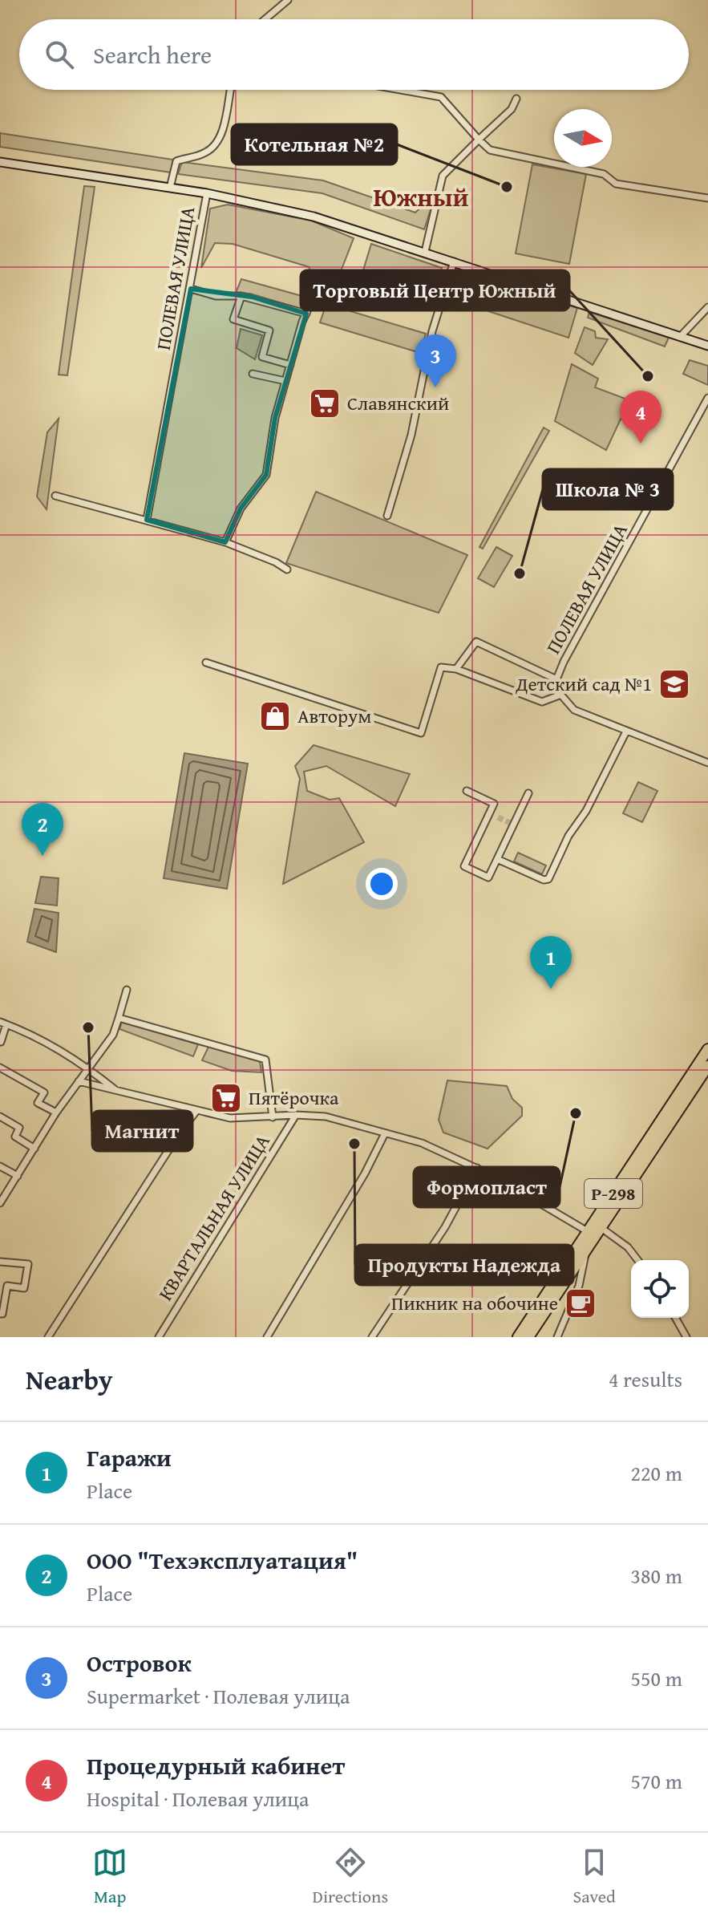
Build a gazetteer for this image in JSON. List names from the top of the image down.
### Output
{
  "streets": {
    "highway": ["Р-298"],
    "main road": ["ПОЛЕВАЯ УЛИЦА"],
    "street": ["КВАРТАЛЬНАЯ УЛИЦА"]
  },
  "districts": ["Южный"],
  "places": {
    "other": [
      "Котельная №2",
      "Торговый Центр Южный",
      "Школа № 3",
      "Магнит",
      "Формопласт",
      "Продукты Надежда"
    ],
    "supermarket": ["Славянский", "Пятёрочка"],
    "school or university": ["Детский сад №1"],
    "shop": ["Авторум"],
    "cafe": ["Пикник на обочине"]
  },
  "north": "right",
  "page": {
    "search": "Search here",
    "pins": [
      "3",
      "4",
      "2",
      "1"
    ],
    "heading": ["Nearby", "4 results"],
    "list": [
      {
        "mark": "1",
        "name": "Гаражи",
        "note": "Place",
        "value": "220 m"
      },
      {
        "mark": "2",
        "name": "ООО \"Техэксплуатация\"",
        "note": "Place",
        "value": "380 m"
      },
      {
        "mark": "3",
        "name": "Островок",
        "note": "Supermarket · Полевая улица",
        "value": "550 m"
      },
      {
        "mark": "4",
        "name": "Процедурный кабинет",
        "note": "Hospital · Полевая улица",
        "value": "570 m"
      }
    ],
    "nav": ["Map", "Directions", "Saved"]
  }
}
